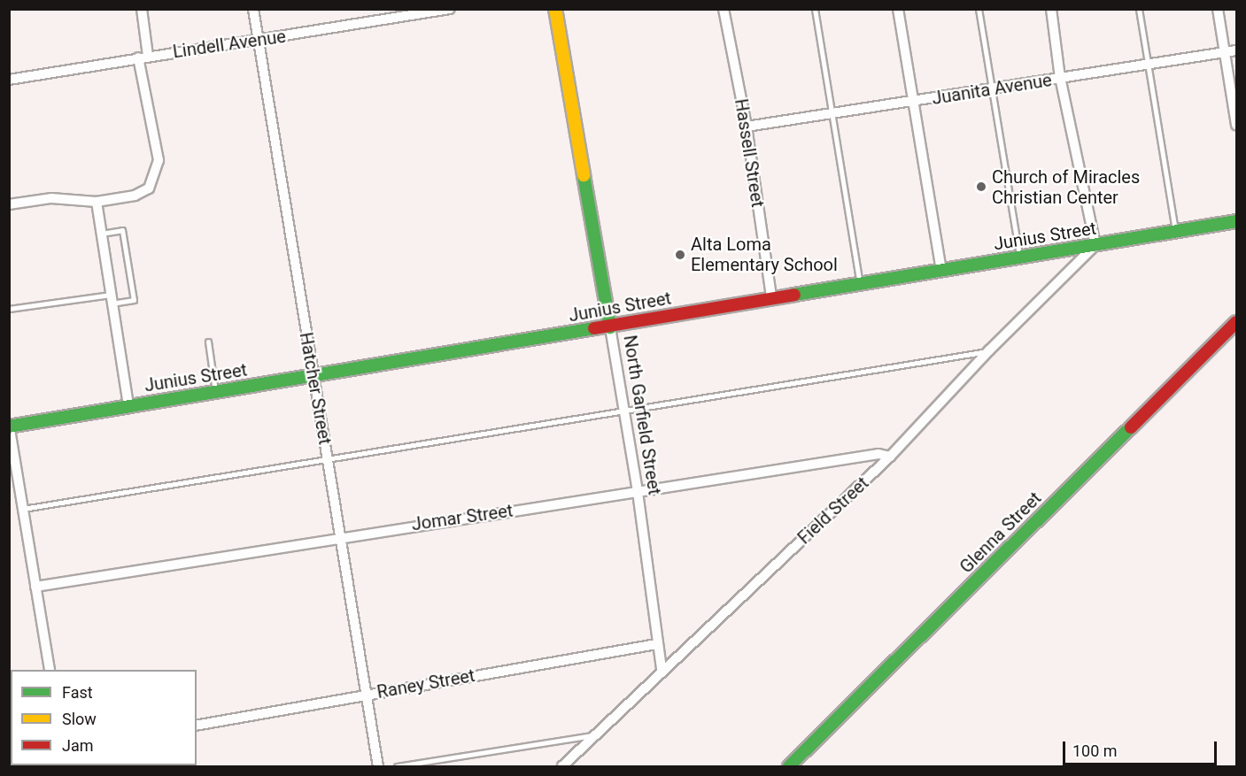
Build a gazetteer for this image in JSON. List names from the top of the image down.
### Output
{
  "streets": {
    "street": [
      "Lindell Avenue",
      "Juanita Avenue",
      "Hassell Street",
      "Junius Street",
      "Hatcher Street",
      "North Garfield Street",
      "Field Street",
      "Jomar Street",
      "Glenna Street",
      "Raney Street"
    ]
  },
  "crossings": [
    ["Lindell Avenue", "Hatcher Street"],
    ["Juanita Avenue", "Hassell Street"],
    ["Hassell Street", "Junius Street"],
    ["Junius Street", "Hatcher Street"],
    ["Junius Street", "North Garfield Street"],
    ["Junius Street", "Field Street"],
    ["Hatcher Street", "Jomar Street"],
    ["Hatcher Street", "Raney Street"],
    ["North Garfield Street", "Field Street"],
    ["North Garfield Street", "Jomar Street"],
    ["North Garfield Street", "Raney Street"],
    ["Field Street", "Jomar Street"]
  ],
  "places": ["Church of Miracles Christian Center", "Alta Loma Elementary School"],
  "legend": ["Fast", "Slow", "Jam"],
  "scale_bar": "100 m"
}
